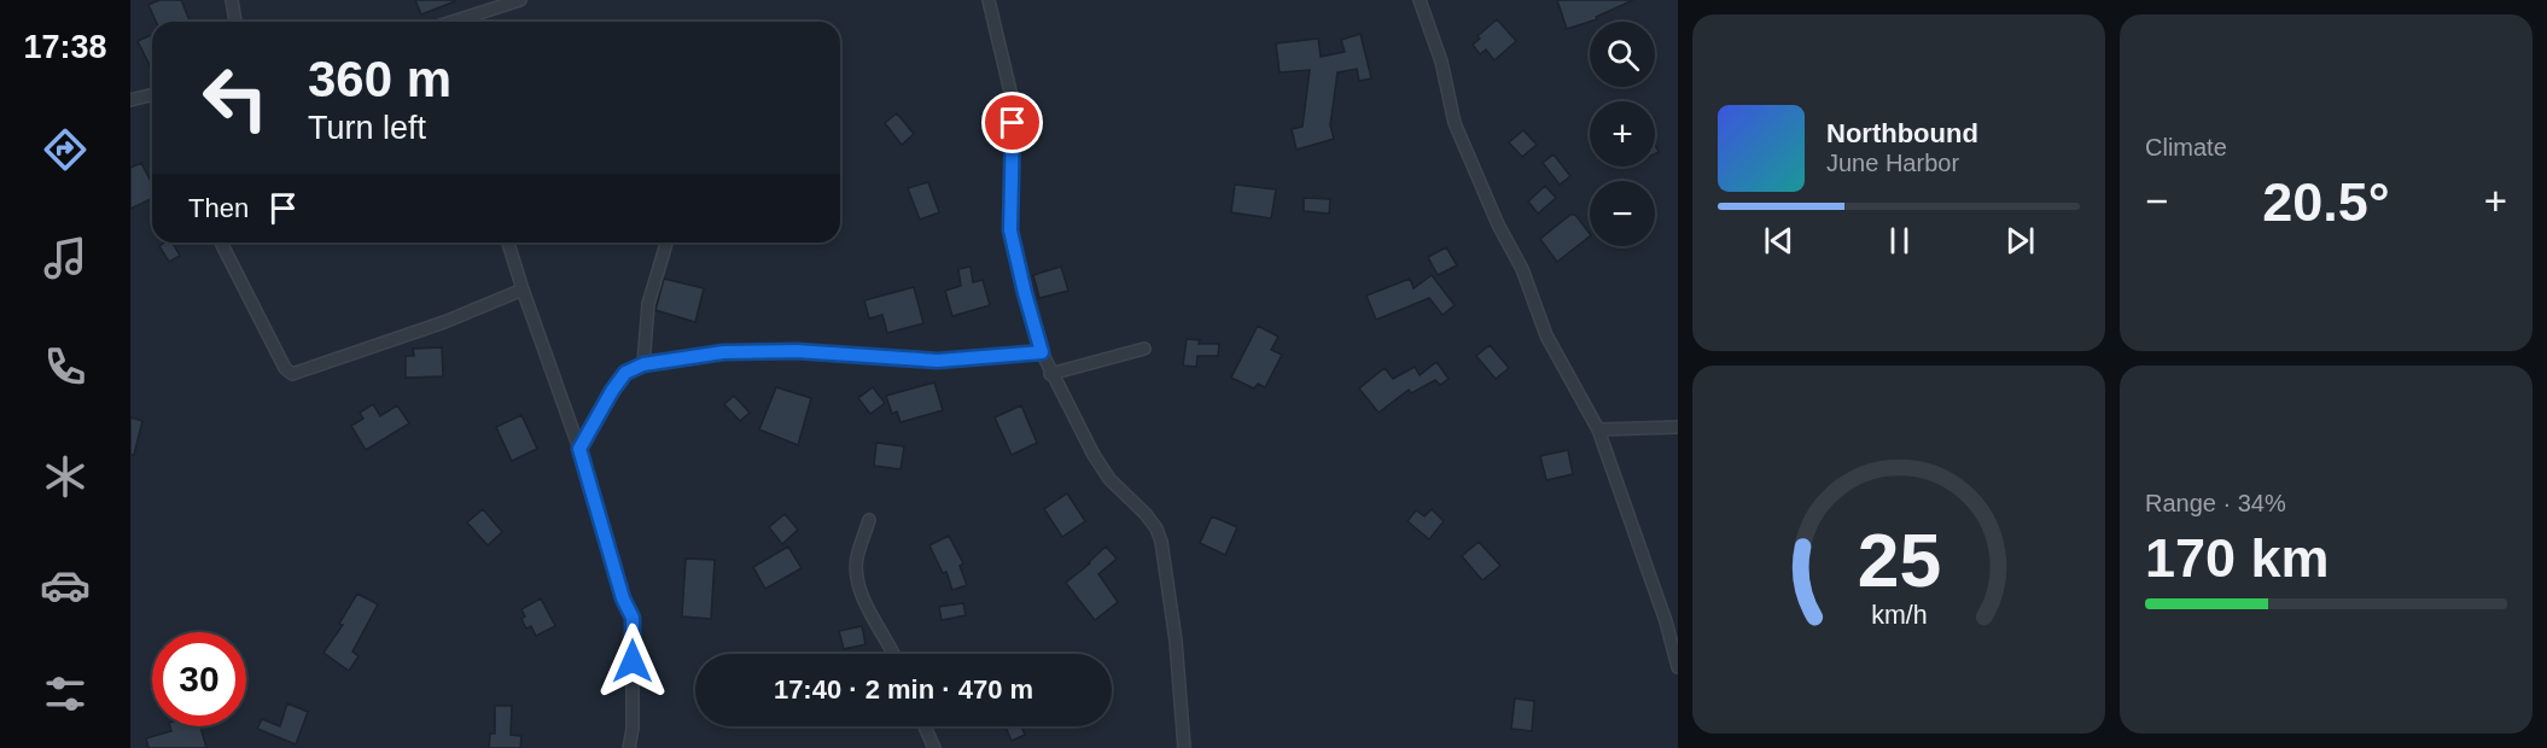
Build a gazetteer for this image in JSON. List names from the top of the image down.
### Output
{
  "page": {
    "tabs": "17:38",
    "tile": [
      "Climate",
      ["Range · 34%", "170 km"]
    ],
    "map_buttons": ["+", "−"],
    "turn": ["360 m", "Turn left"],
    "song": ["Northbound", "June Harbor"],
    "heat": ["−", "20.5°", "+"],
    "then": "Then",
    "limit": "30",
    "trip": "17:40 · 2 min · 470 m",
    "gauge": ["25", "km/h"]
  }
}
